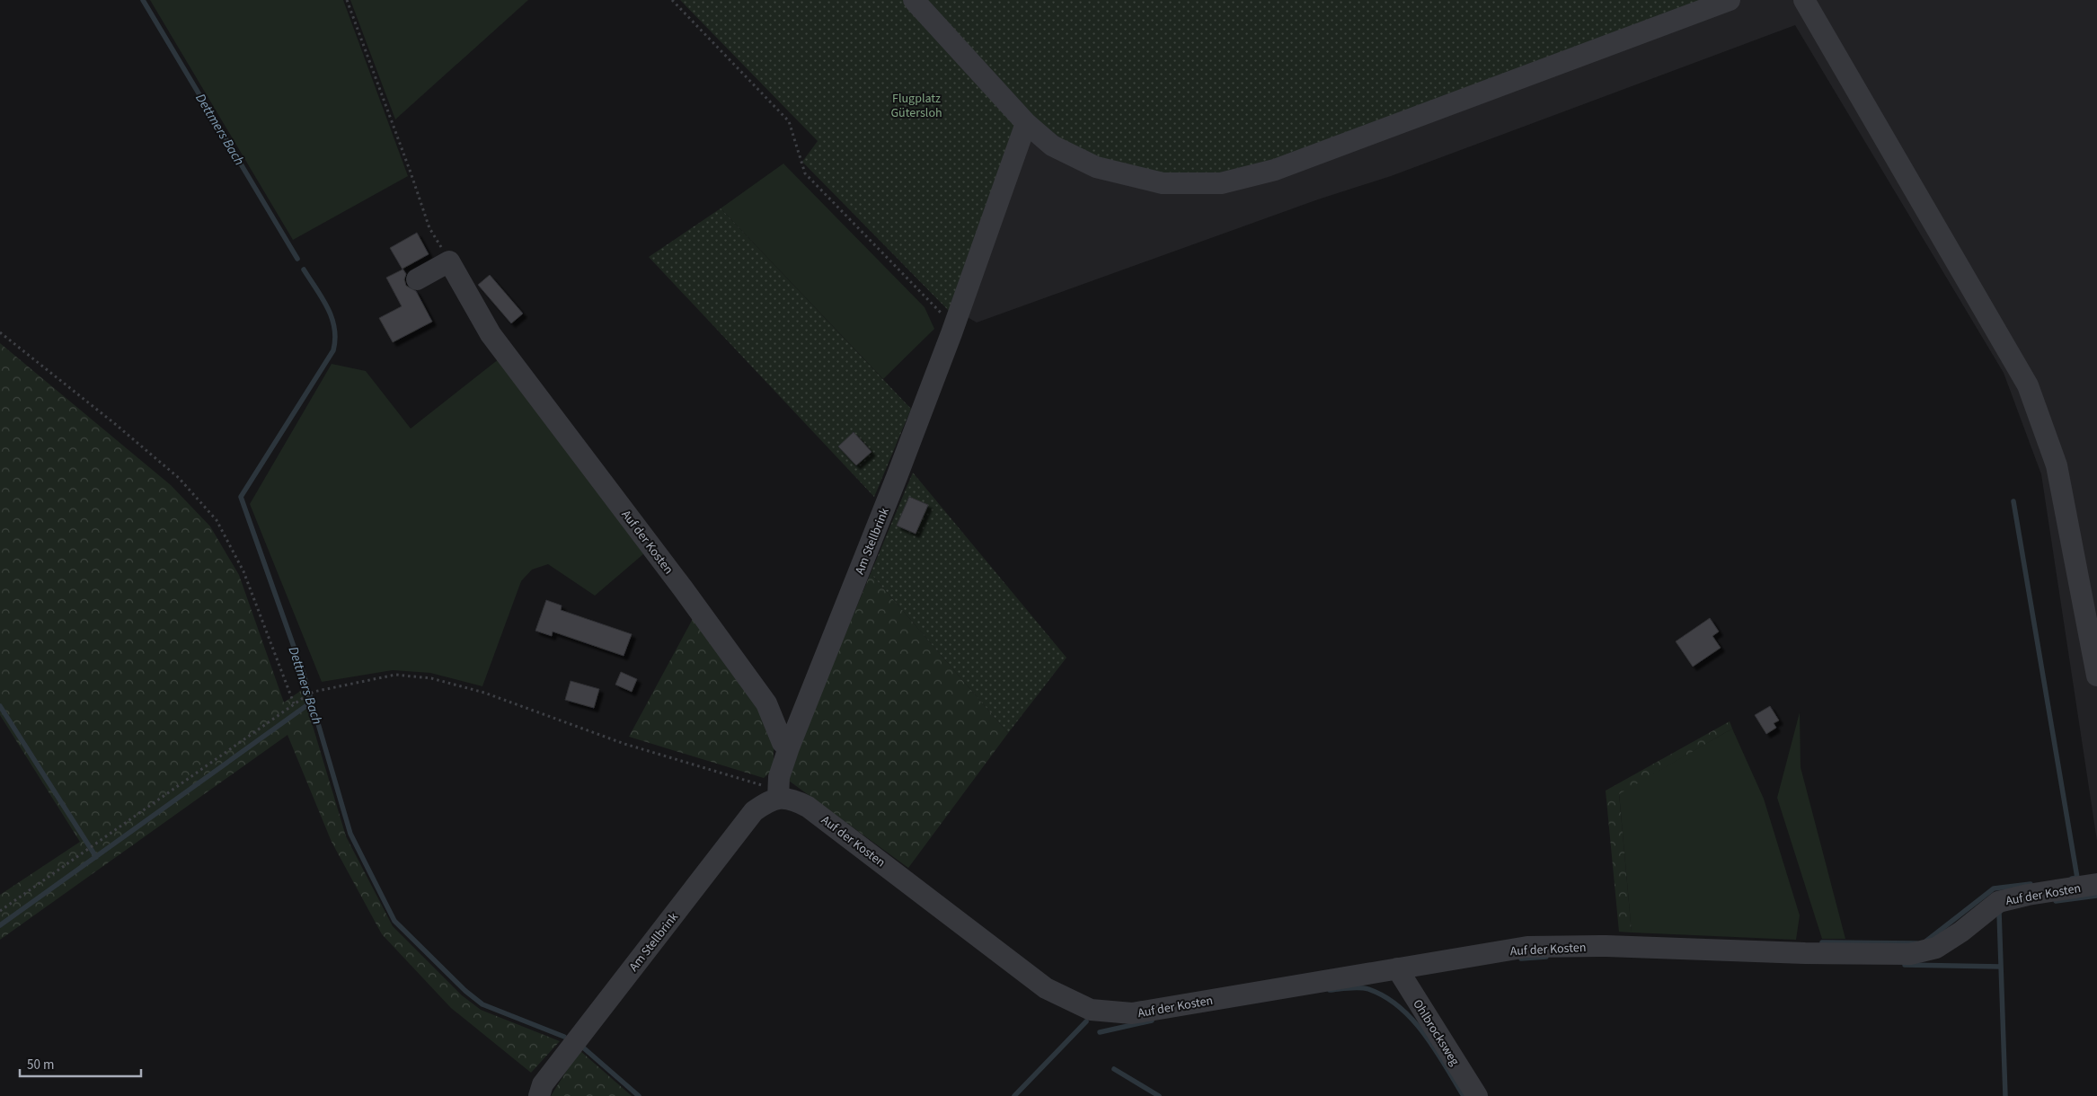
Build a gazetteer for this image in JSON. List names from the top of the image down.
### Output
{
  "streets": {
    "street": ["Am Stellbrink", "Auf der Kosten", "Ohlbrocksweg"]
  },
  "crossings": [
    ["Am Stellbrink", "Auf der Kosten"],
    ["Auf der Kosten", "Ohlbrocksweg"]
  ],
  "water": ["Dettmers Bach"],
  "parks": ["Flugplatz Gütersloh"],
  "scale_bar": "50 m"
}
